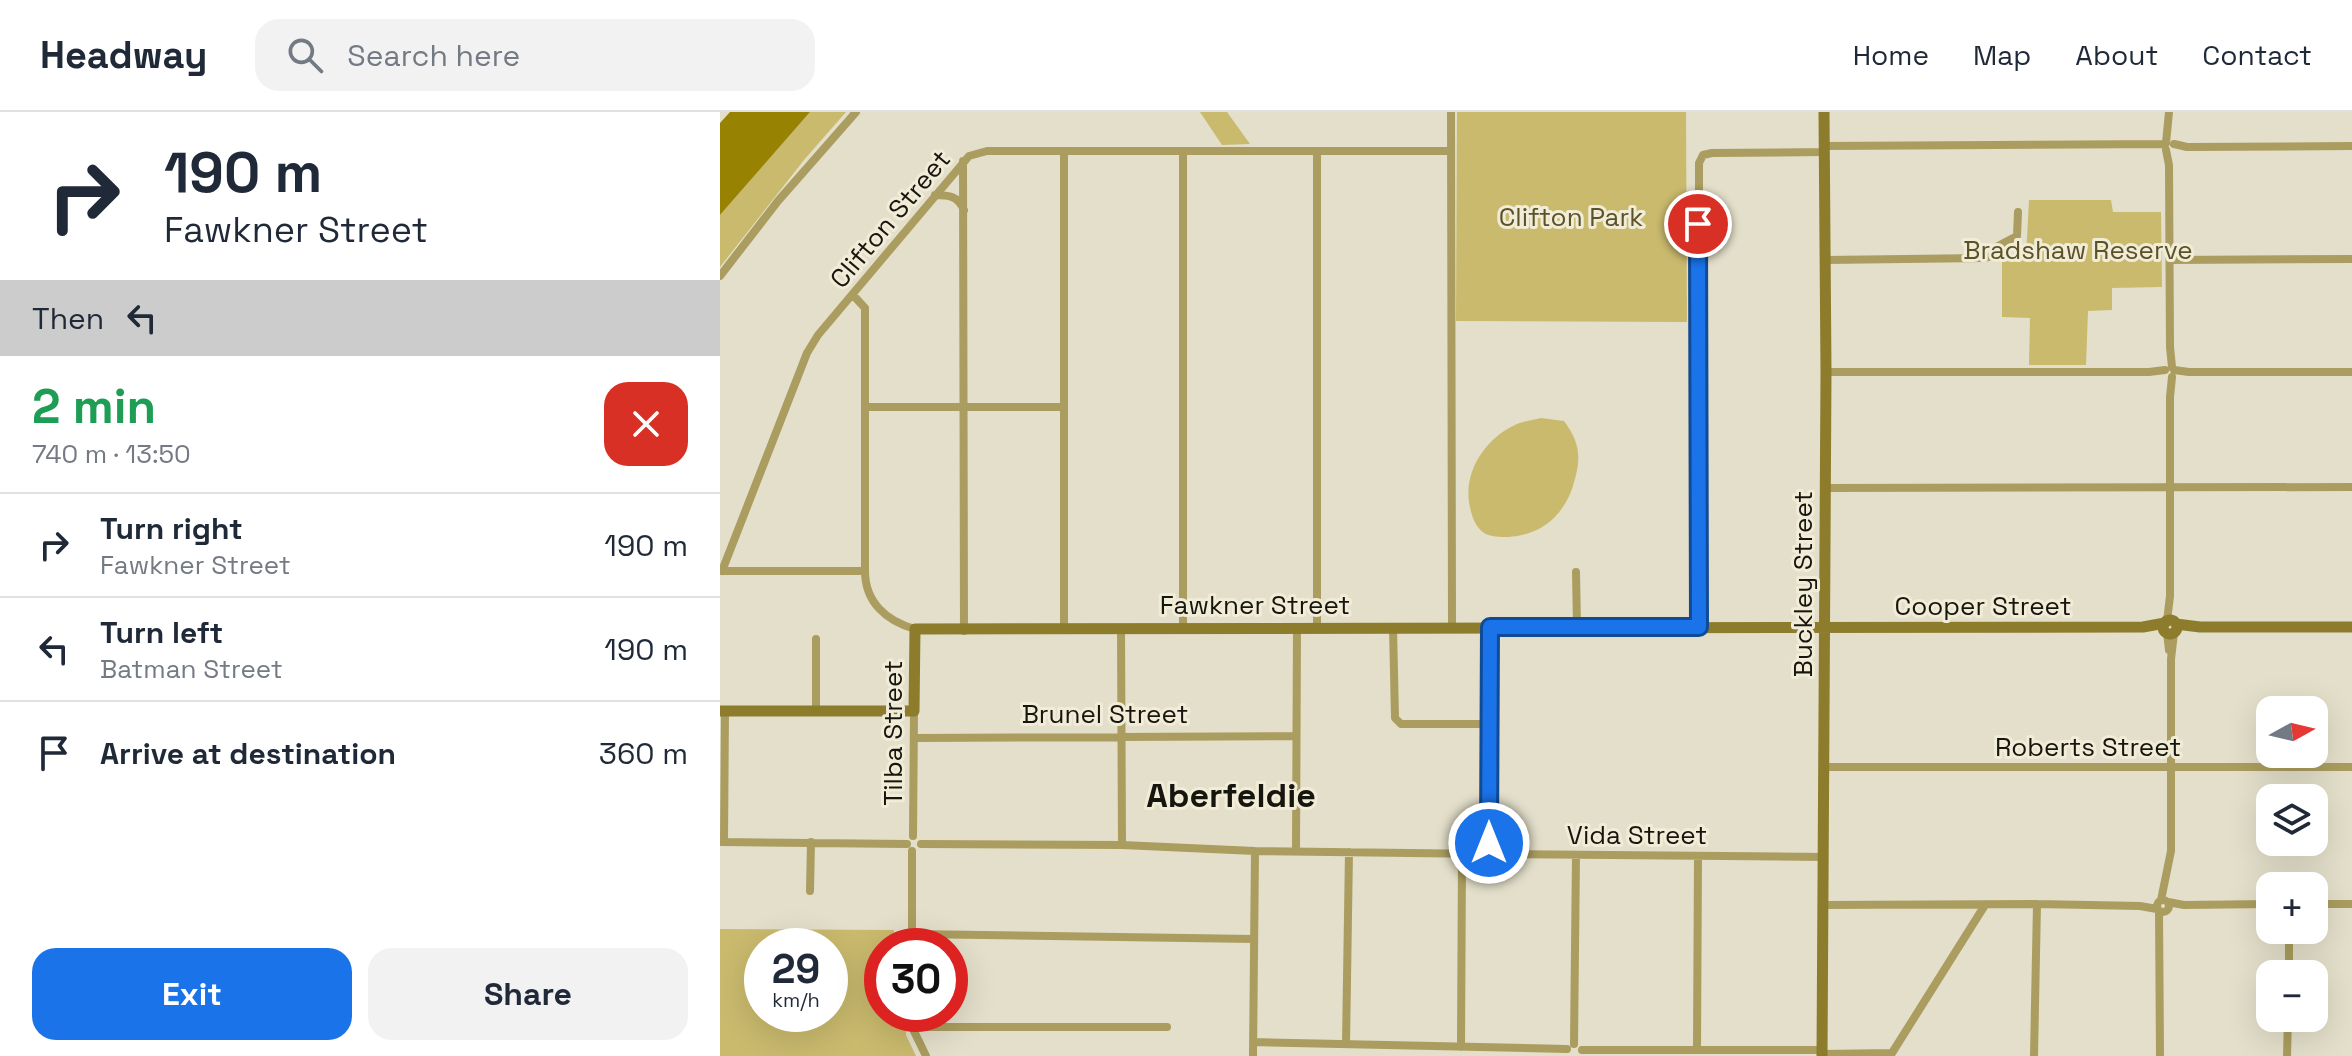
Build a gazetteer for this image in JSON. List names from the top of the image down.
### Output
{
  "streets": {
    "street": [
      "Clifton Street",
      "Buckley Street",
      "Fawkner Street",
      "Cooper Street",
      "Brunel Street",
      "Tilba Street",
      "Roberts Street",
      "Vida Street"
    ]
  },
  "crossings": [
    ["Clifton Street", "Fawkner Street"],
    ["Buckley Street", "Fawkner Street"],
    ["Buckley Street", "Cooper Street"],
    ["Buckley Street", "Roberts Street"],
    ["Buckley Street", "Vida Street"],
    ["Fawkner Street", "Cooper Street"],
    ["Fawkner Street", "Tilba Street"],
    ["Brunel Street", "Tilba Street"],
    ["Tilba Street", "Vida Street"]
  ],
  "districts": ["Aberfeldie"],
  "parks": ["Clifton Park", "Bradshaw Reserve"],
  "north": "right",
  "page": {
    "header": "Headway",
    "search": "Search here",
    "nav": [
      "Home",
      "Map",
      "About",
      "Contact"
    ],
    "turn": ["190 m", "Fawkner Street"],
    "then": "Then",
    "heading": ["2 min", "740 m · 13:50"],
    "list": [
      {
        "name": "Turn right",
        "note": "Fawkner Street",
        "value": "190 m"
      },
      {
        "name": "Turn left",
        "note": "Batman Street",
        "value": "190 m"
      },
      {
        "name": "Arrive at destination",
        "value": "360 m"
      }
    ],
    "map_buttons": ["+", "−"],
    "speed": "29 km/h",
    "limit": "30",
    "buttons": ["Exit", "Share"]
  }
}
